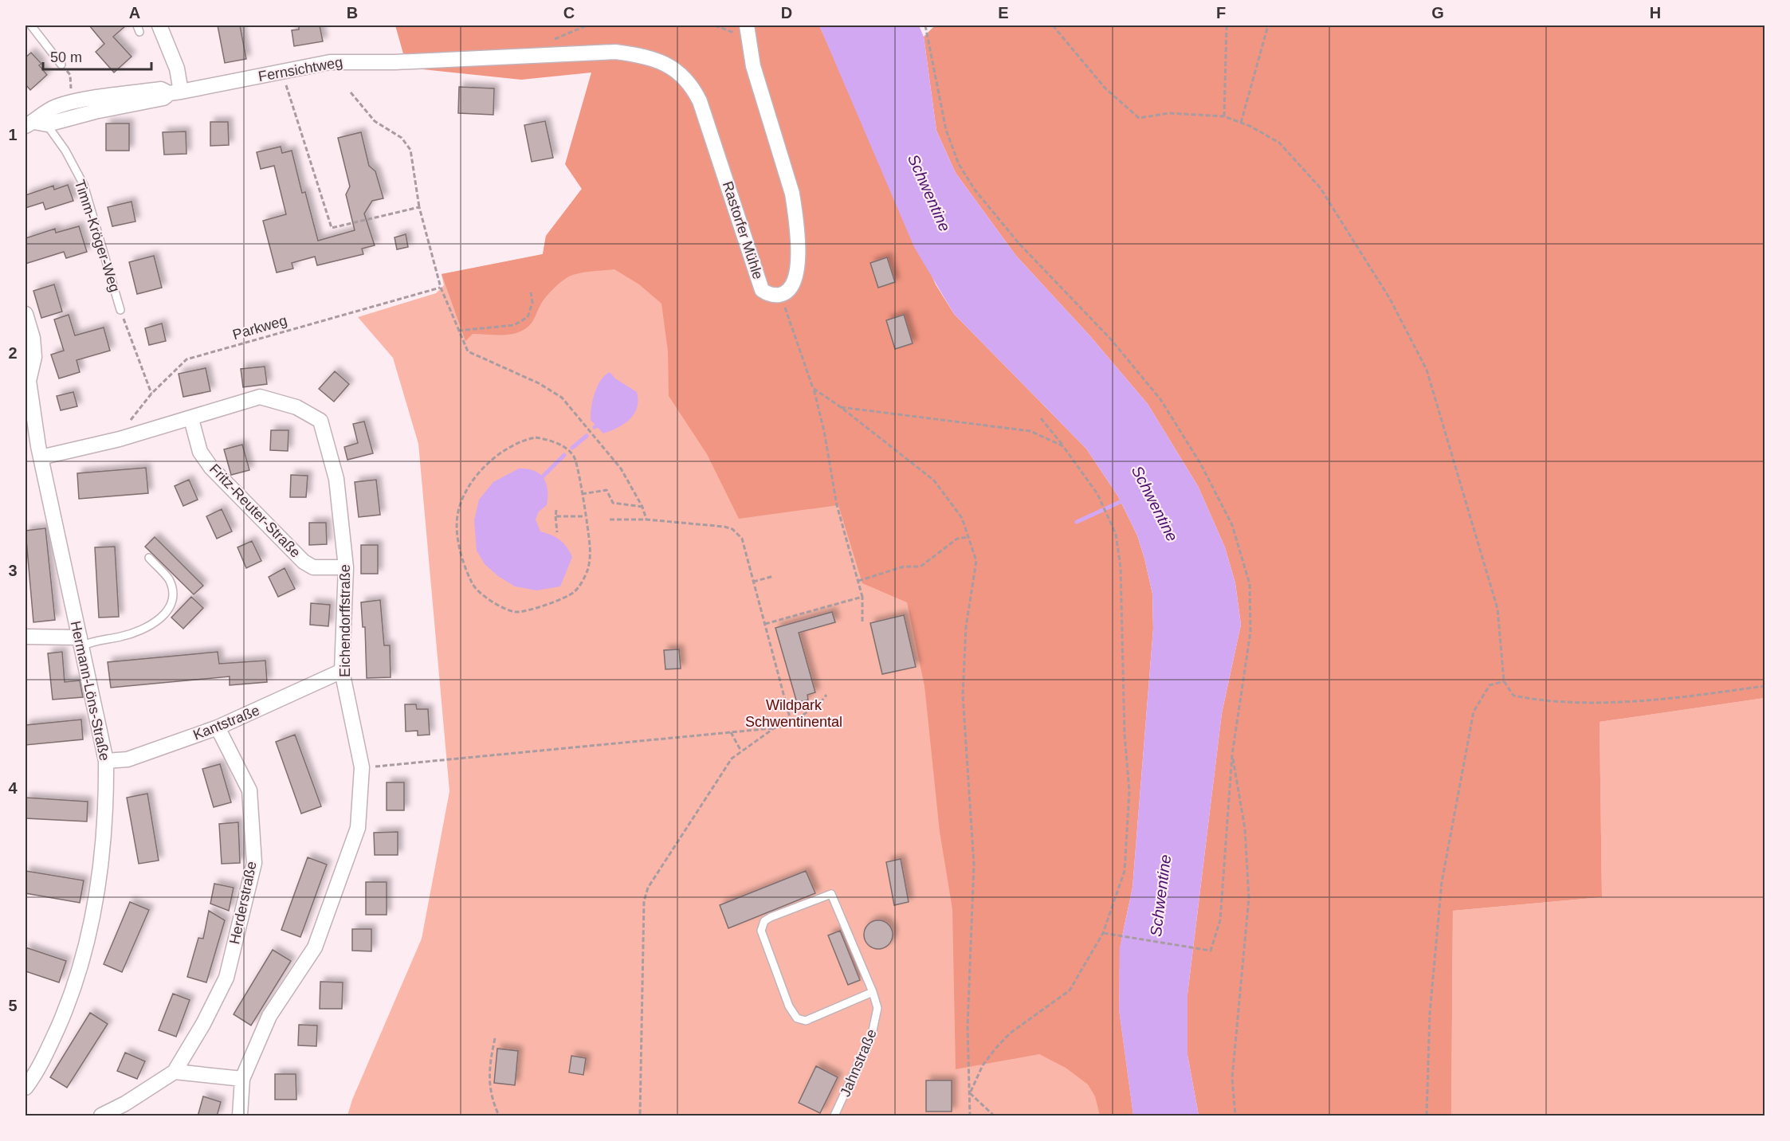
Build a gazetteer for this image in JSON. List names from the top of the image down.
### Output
{
  "streets": {
    "street": [
      "Fernsichtweg",
      "Rastorfer Mühle",
      "Fritz-Reuter-Straße",
      "Eichendorffstraße",
      "Hermann-Löns-Straße",
      "Kantstraße",
      "Herderstraße"
    ],
    "lane": ["Timm-Kröger-Weg", "Jahnstraße"],
    "path": ["Parkweg"]
  },
  "crossings": [
    ["Fernsichtweg", "Rastorfer Mühle"],
    ["Fernsichtweg", "Timm-Kröger-Weg"],
    ["Parkweg", "Eichendorffstraße"],
    ["Fritz-Reuter-Straße", "Eichendorffstraße"],
    ["Eichendorffstraße", "Hermann-Löns-Straße"],
    ["Eichendorffstraße", "Kantstraße"],
    ["Hermann-Löns-Straße", "Kantstraße"],
    ["Kantstraße", "Herderstraße"]
  ],
  "water": ["Schwentine"],
  "parks": ["Wildpark Schwentinental"],
  "scale_bar": "50 m",
  "grid": {
    "columns": [
      "A",
      "B",
      "C",
      "D",
      "E",
      "F",
      "G",
      "H"
    ],
    "rows": [
      "1",
      "2",
      "3",
      "4",
      "5"
    ]
  }
}
